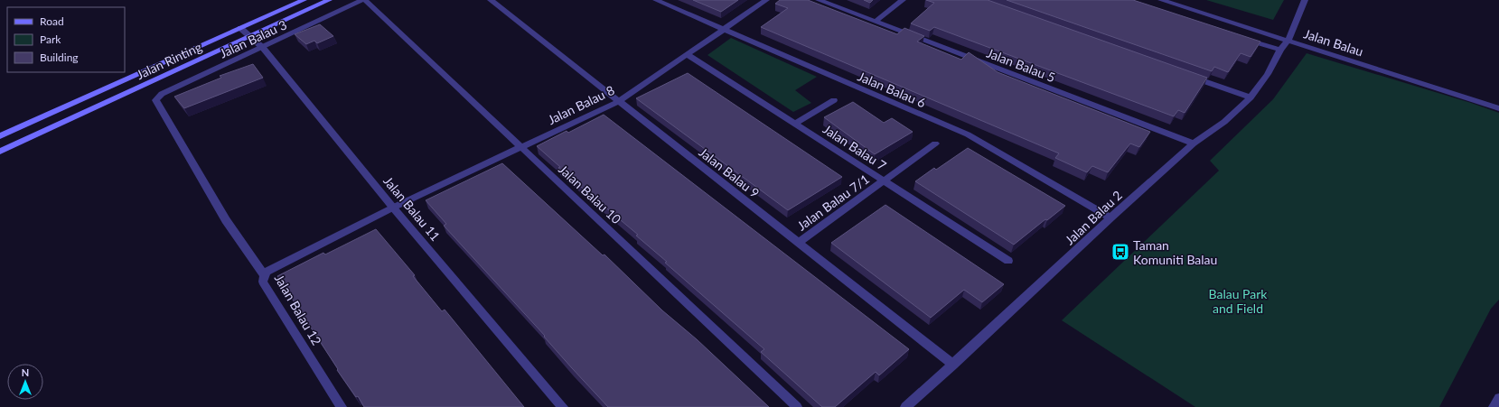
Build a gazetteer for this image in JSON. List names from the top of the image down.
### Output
{
  "streets": {
    "main road": ["Jalan Rinting"],
    "street": [
      "Jalan Balau 3",
      "Jalan Balau",
      "Jalan Balau 5",
      "Jalan Balau 6",
      "Jalan Balau 8",
      "Jalan Balau 7",
      "Jalan Balau 9",
      "Jalan Balau 10",
      "Jalan Balau 7/1",
      "Jalan Balau 11",
      "Jalan Balau 2",
      "Jalan Balau 12"
    ]
  },
  "crossings": [
    ["Jalan Balau 3", "Jalan Balau 10"],
    ["Jalan Balau 3", "Jalan Balau 11"],
    ["Jalan Balau 3", "Jalan Balau 12"],
    ["Jalan Balau", "Jalan Balau 2"],
    ["Jalan Rinting", "Jalan Balau 11"],
    ["Jalan Balau 5", "Jalan Balau 2"],
    ["Jalan Balau 6", "Jalan Balau 8"],
    ["Jalan Balau 6", "Jalan Balau 2"],
    ["Jalan Balau 8", "Jalan Balau 7"],
    ["Jalan Balau 8", "Jalan Balau 9"],
    ["Jalan Balau 8", "Jalan Balau 10"],
    ["Jalan Balau 8", "Jalan Balau 11"],
    ["Jalan Balau 8", "Jalan Balau 12"],
    ["Jalan Balau 7", "Jalan Balau 7/1"],
    ["Jalan Balau 9", "Jalan Balau 7/1"],
    ["Jalan Balau 9", "Jalan Balau 2"],
    ["Jalan Balau 11", "Jalan Balau 12"]
  ],
  "parks": ["Balau Park and Field"],
  "places": {
    "bus stop": ["Taman Komuniti Balau"]
  },
  "legend": ["Road", "Park", "Building"],
  "north": "top"
}
